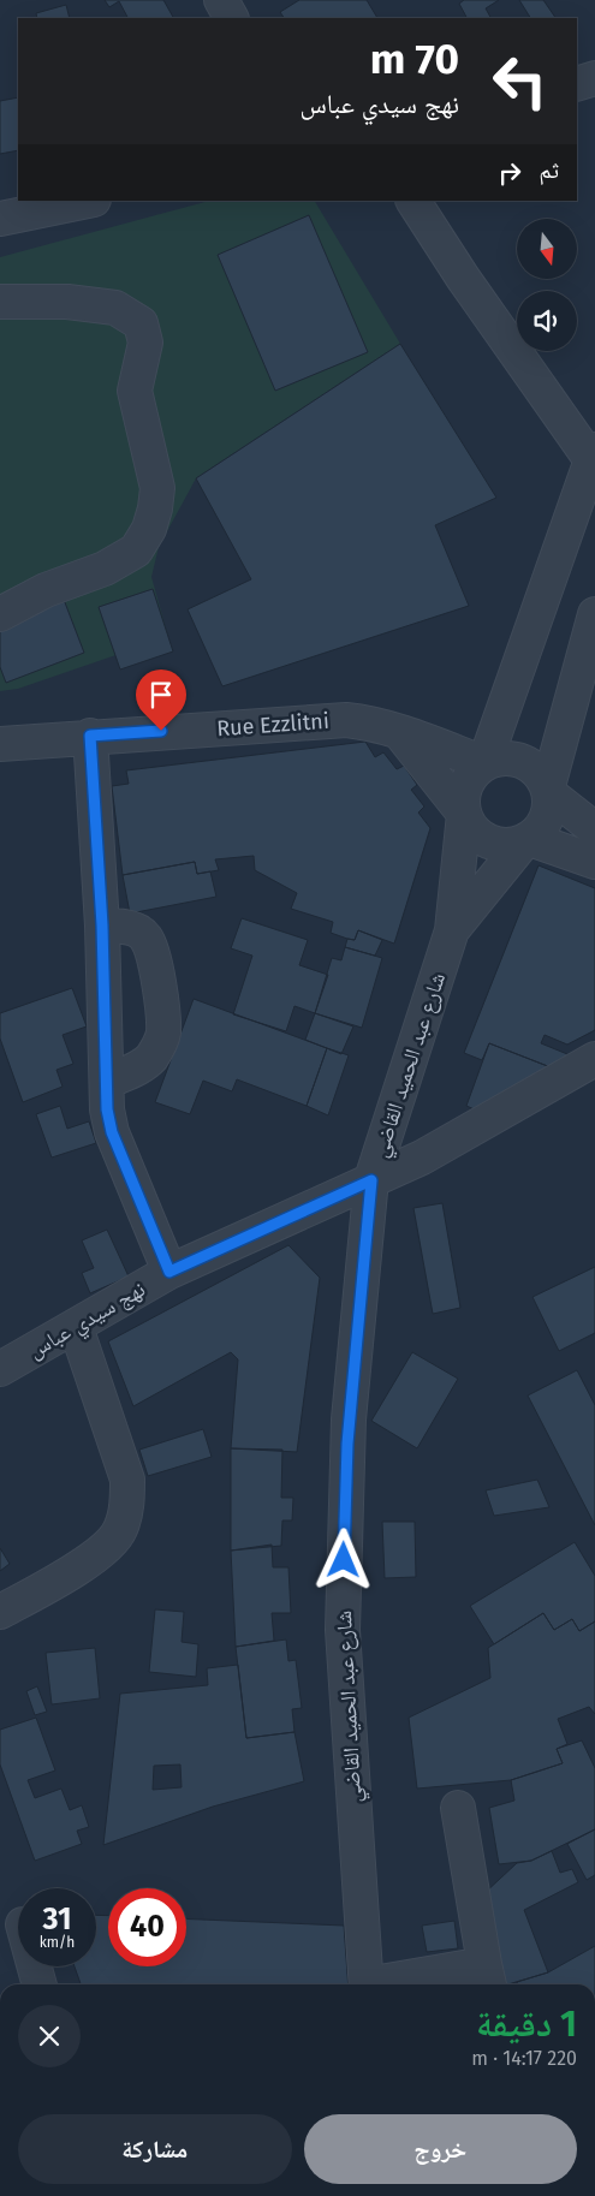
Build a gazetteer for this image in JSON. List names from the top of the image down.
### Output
{
  "streets": {
    "street": ["Rue Ezzlitni", "شارع عبد الحميد القاضي", "نهج سيدي عباس"]
  },
  "crossings": [
    ["Rue Ezzlitni", "شارع عبد الحميد القاضي"],
    ["شارع عبد الحميد القاضي", "نهج سيدي عباس"]
  ],
  "north": "bottom",
  "page": {
    "turn": ["70 m", "نهج سيدي عباس"],
    "then": "ثم",
    "speed": "31 km/h",
    "limit": "40",
    "heading": ["1 دقيقة", "220 m · 14:17"],
    "buttons": ["خروج", "مشاركة"]
  }
}
